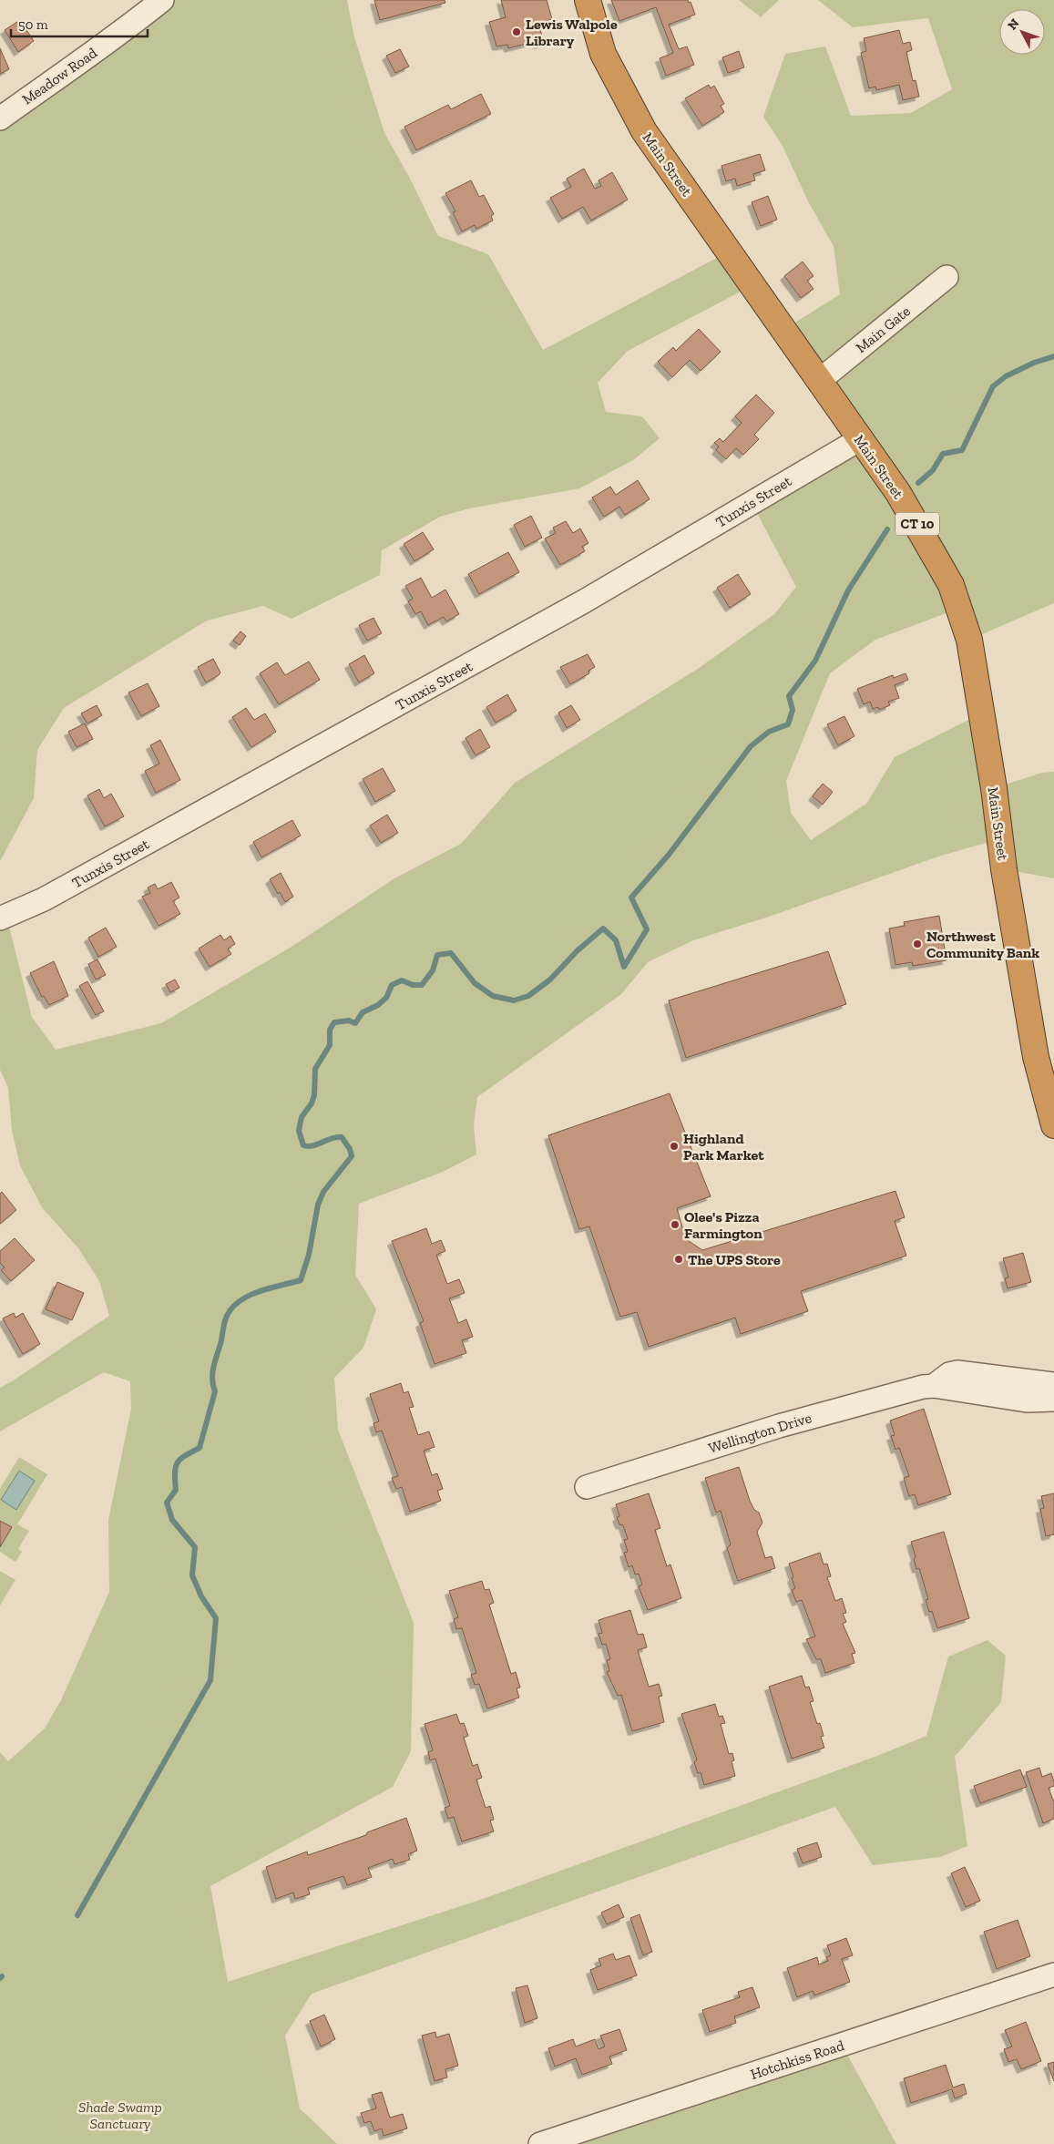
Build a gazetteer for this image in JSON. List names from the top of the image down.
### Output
{
  "streets": {
    "highway": ["Main Street", "CT 10"],
    "street": [
      "Meadow Road",
      "Main Gate",
      "Tunxis Street",
      "Wellington Drive",
      "Hotchkiss Road"
    ]
  },
  "crossings": [
    ["Main Street", "Main Gate"],
    ["Main Street", "Tunxis Street"]
  ],
  "parks": ["Shade Swamp Sanctuary"],
  "places": [
    "Lewis Walpole Library",
    "Northwest Community Bank",
    "Highland Park Market",
    "Olee's Pizza Farmington",
    "The UPS Store"
  ],
  "scale_bar": "50 m",
  "north": "top left"
}
